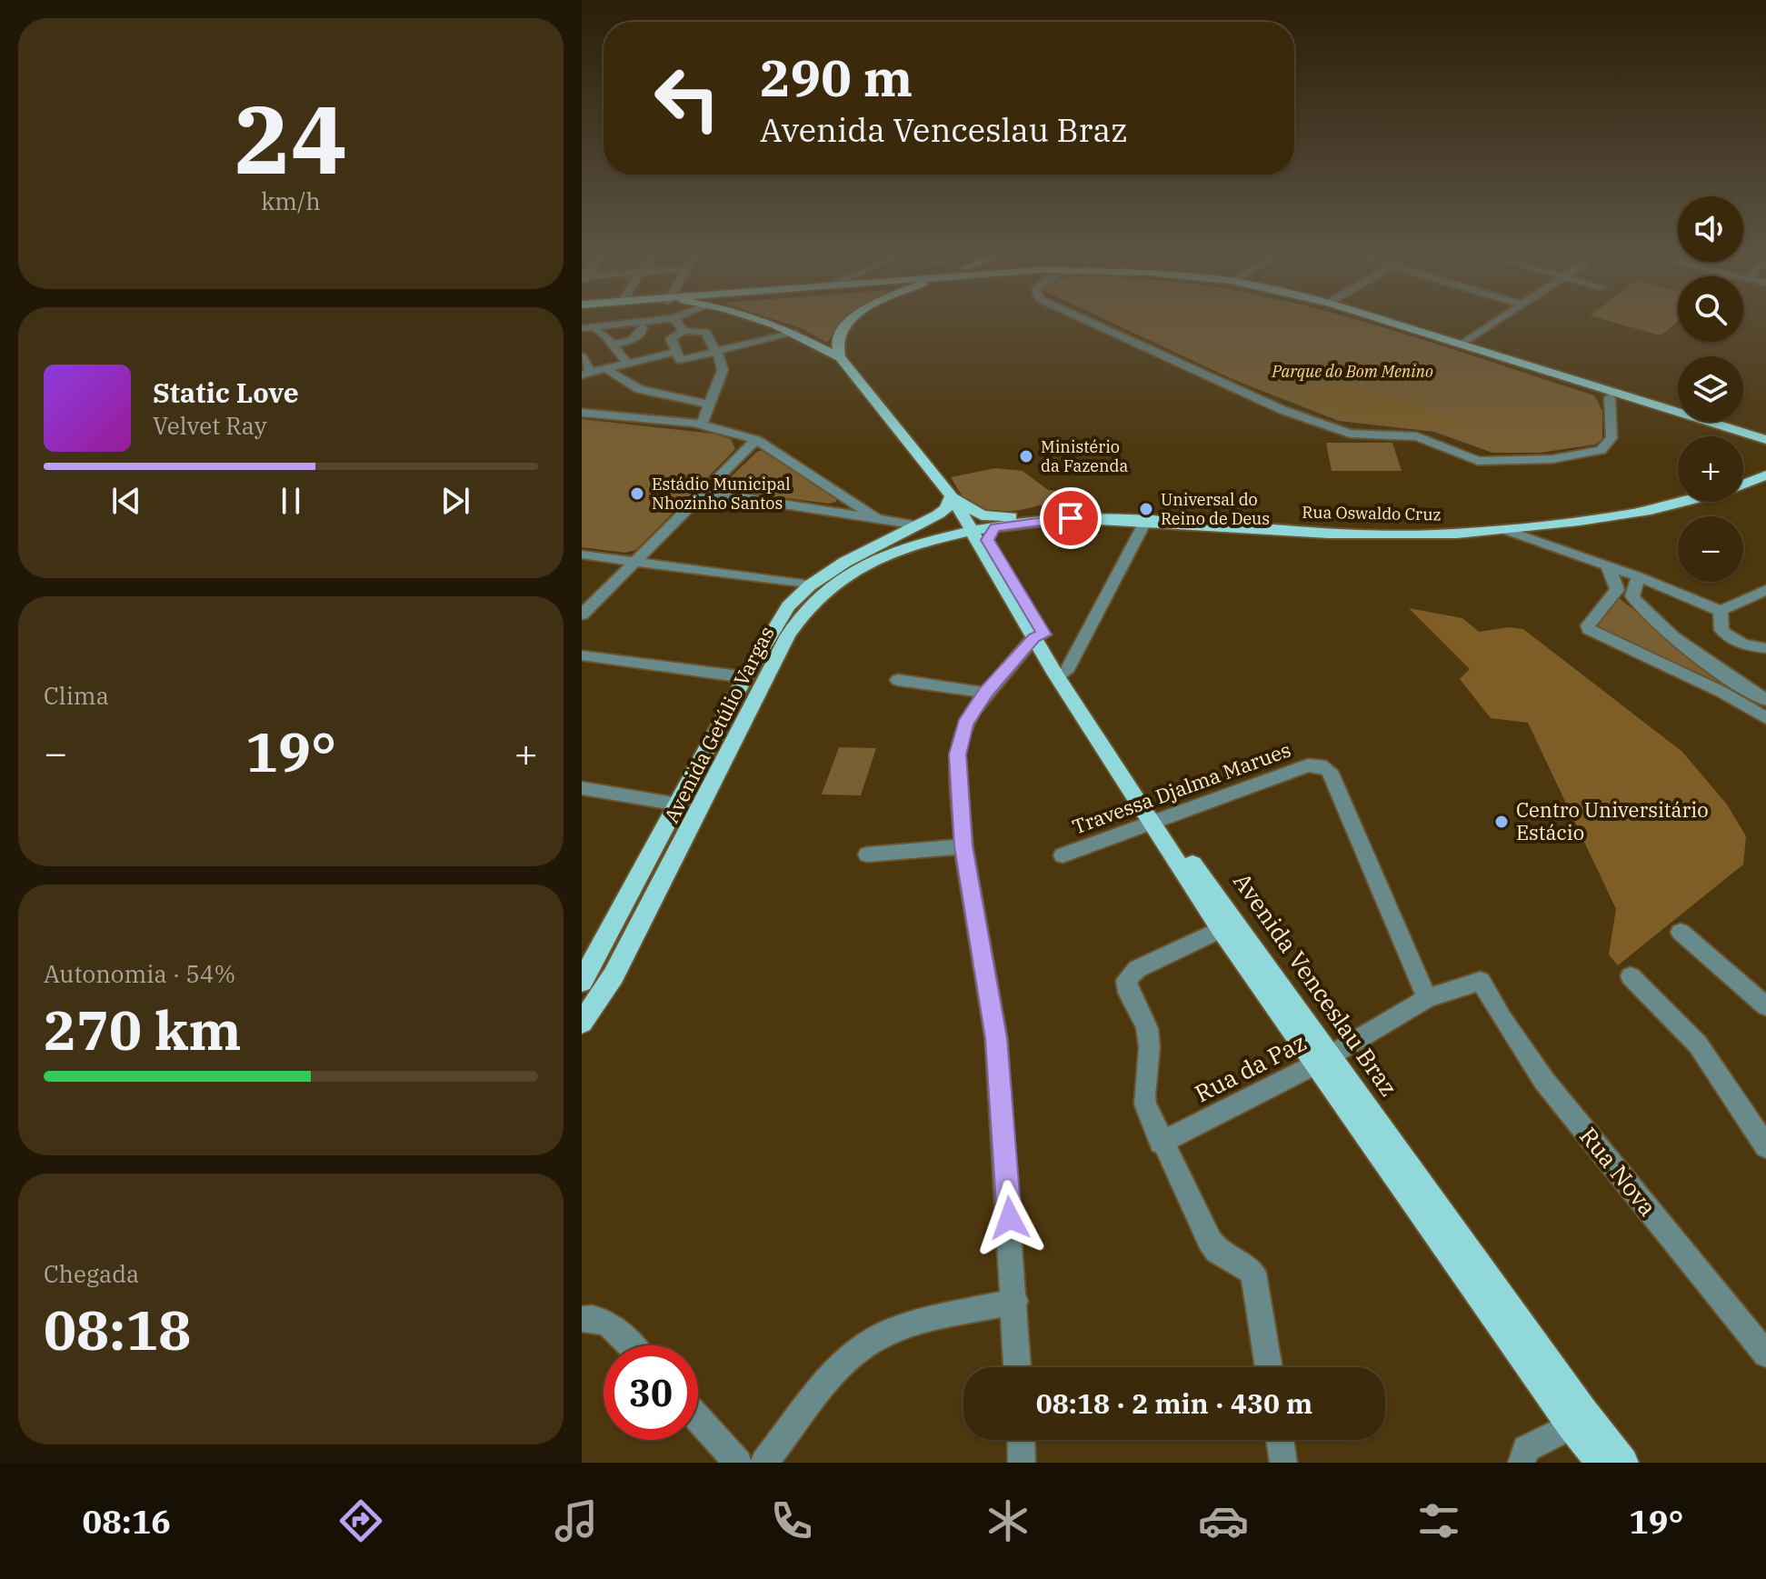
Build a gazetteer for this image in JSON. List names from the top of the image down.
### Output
{
  "streets": {
    "main road": ["Rua Oswaldo Cruz", "Avenida Getúlio Vargas", "Avenida Venceslau Braz"],
    "street": ["Travessa Djalma Marues", "Rua da Paz", "Rua Nova"]
  },
  "crossings": [
    ["Rua Oswaldo Cruz", "Avenida Getúlio Vargas"],
    ["Rua Oswaldo Cruz", "Avenida Venceslau Braz"],
    ["Avenida Getúlio Vargas", "Avenida Venceslau Braz"],
    ["Travessa Djalma Marues", "Avenida Venceslau Braz"],
    ["Travessa Djalma Marues", "Rua da Paz"],
    ["Avenida Venceslau Braz", "Rua da Paz"],
    ["Rua da Paz", "Rua Nova"]
  ],
  "parks": ["Parque do Bom Menino"],
  "places": [
    "Ministério da Fazenda",
    "Estádio Municipal Nhozinho Santos",
    "Universal do Reino de Deus",
    "Centro Universitário Estácio"
  ],
  "page": {
    "tile": [
      ["24", "km/h"],
      "Clima",
      ["Autonomia · 54%", "270 km"],
      ["Chegada", "08:18"]
    ],
    "turn": ["290 m", "Avenida Venceslau Braz"],
    "map_buttons": ["+", "−"],
    "song": ["Static Love", "Velvet Ray"],
    "heat": ["−", "19°", "+"],
    "limit": "30",
    "trip": "08:18 · 2 min · 430 m",
    "tabs": ["08:16", "19°"]
  }
}
